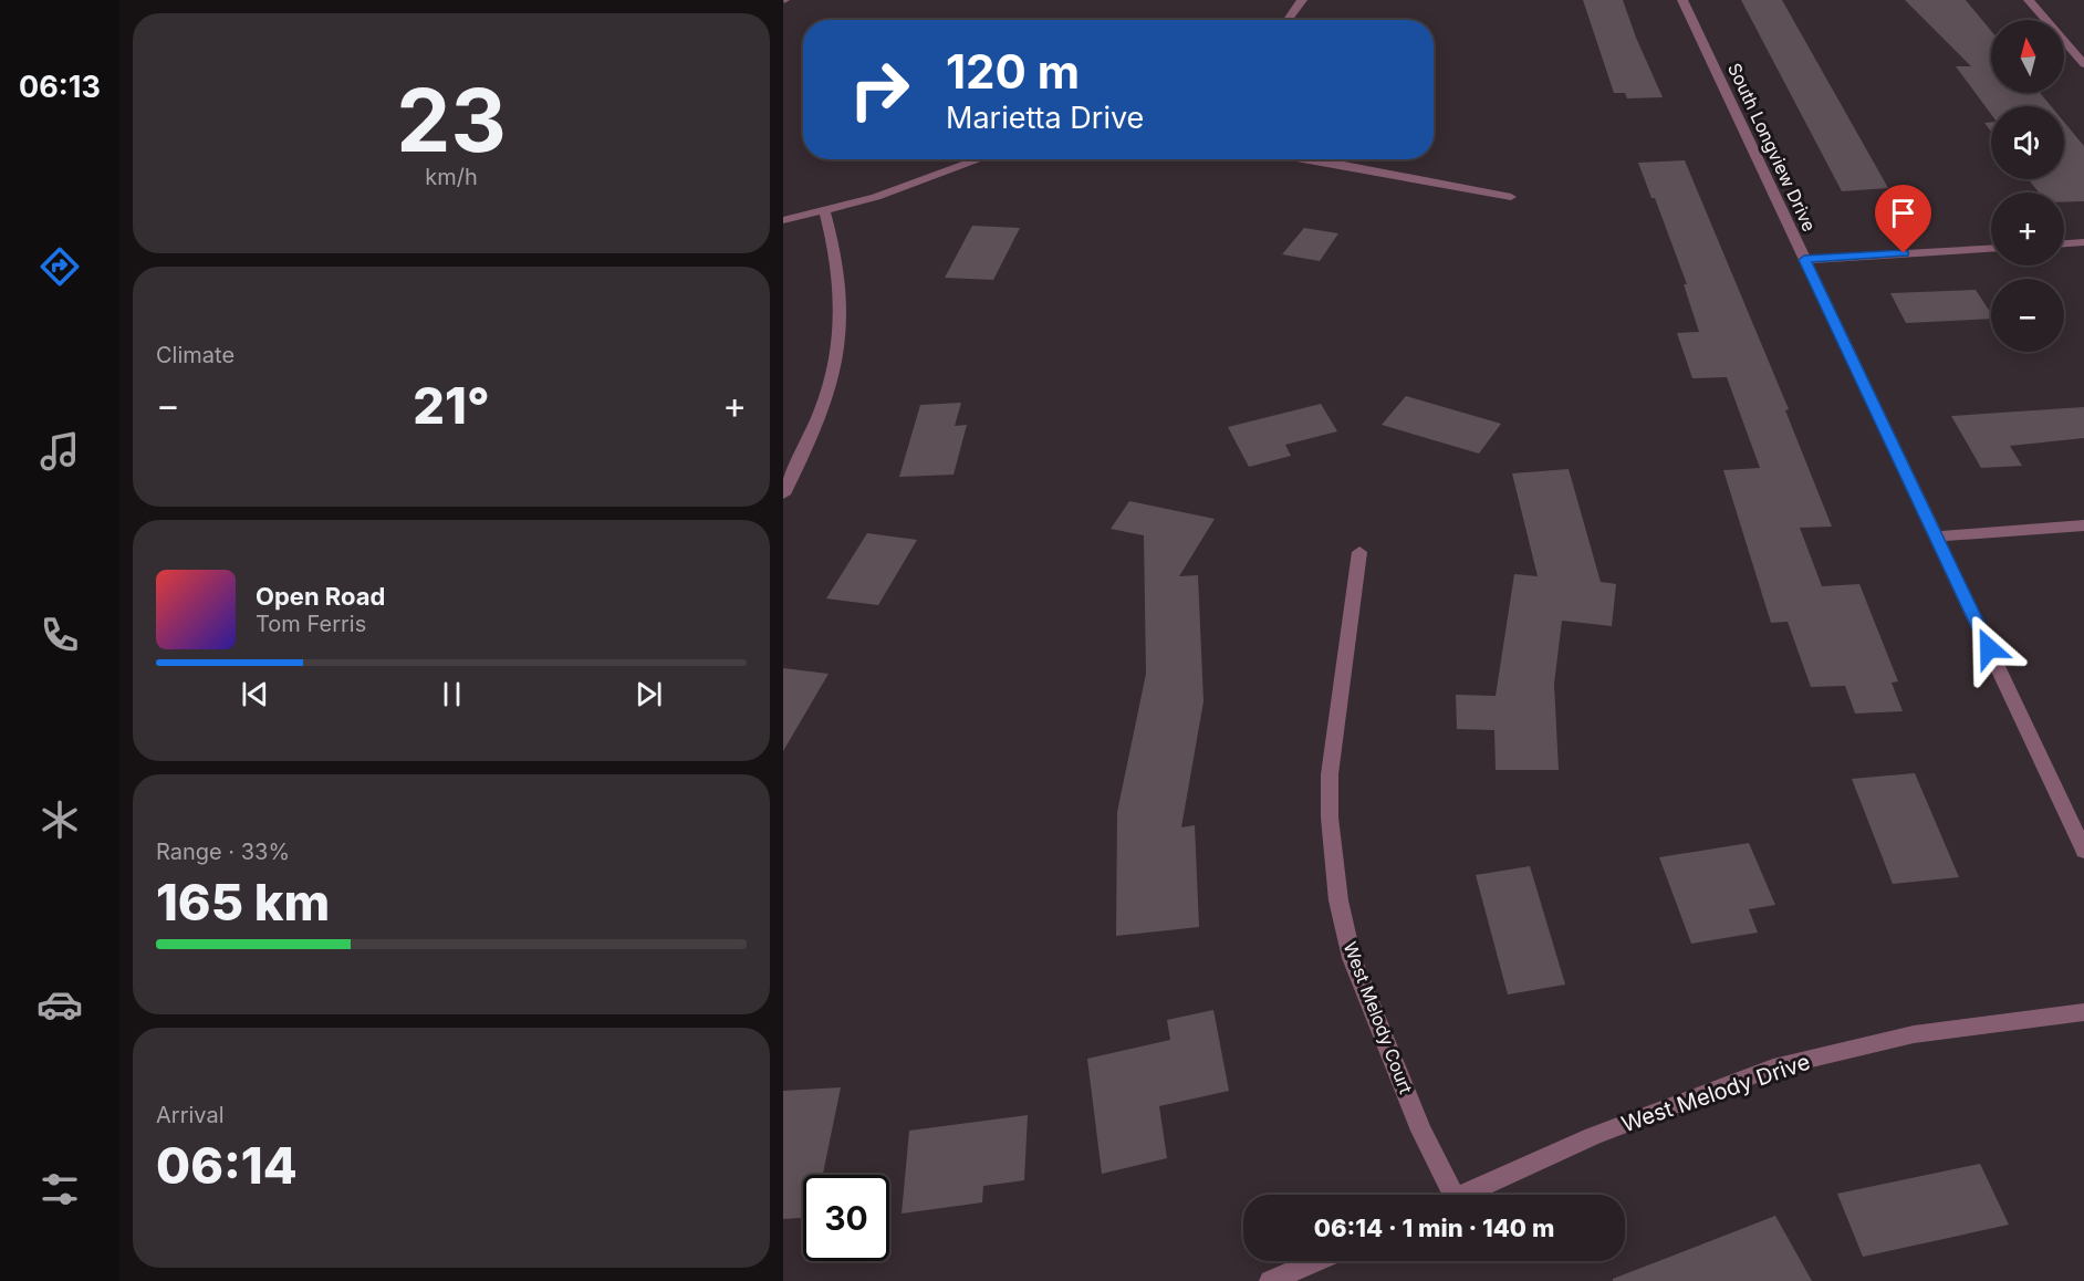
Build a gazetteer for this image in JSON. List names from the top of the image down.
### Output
{
  "streets": {
    "street": ["South Longview Drive", "West Melody Court", "West Melody Drive"]
  },
  "north": "top",
  "page": {
    "tabs": "06:13",
    "tile": [
      ["23", "km/h"],
      "Climate",
      ["Range · 33%", "165 km"],
      ["Arrival", "06:14"]
    ],
    "map_buttons": ["+", "−"],
    "turn": ["120 m", "Marietta Drive"],
    "heat": ["−", "21°", "+"],
    "song": ["Open Road", "Tom Ferris"],
    "limit": "30",
    "trip": "06:14 · 1 min · 140 m"
  }
}
